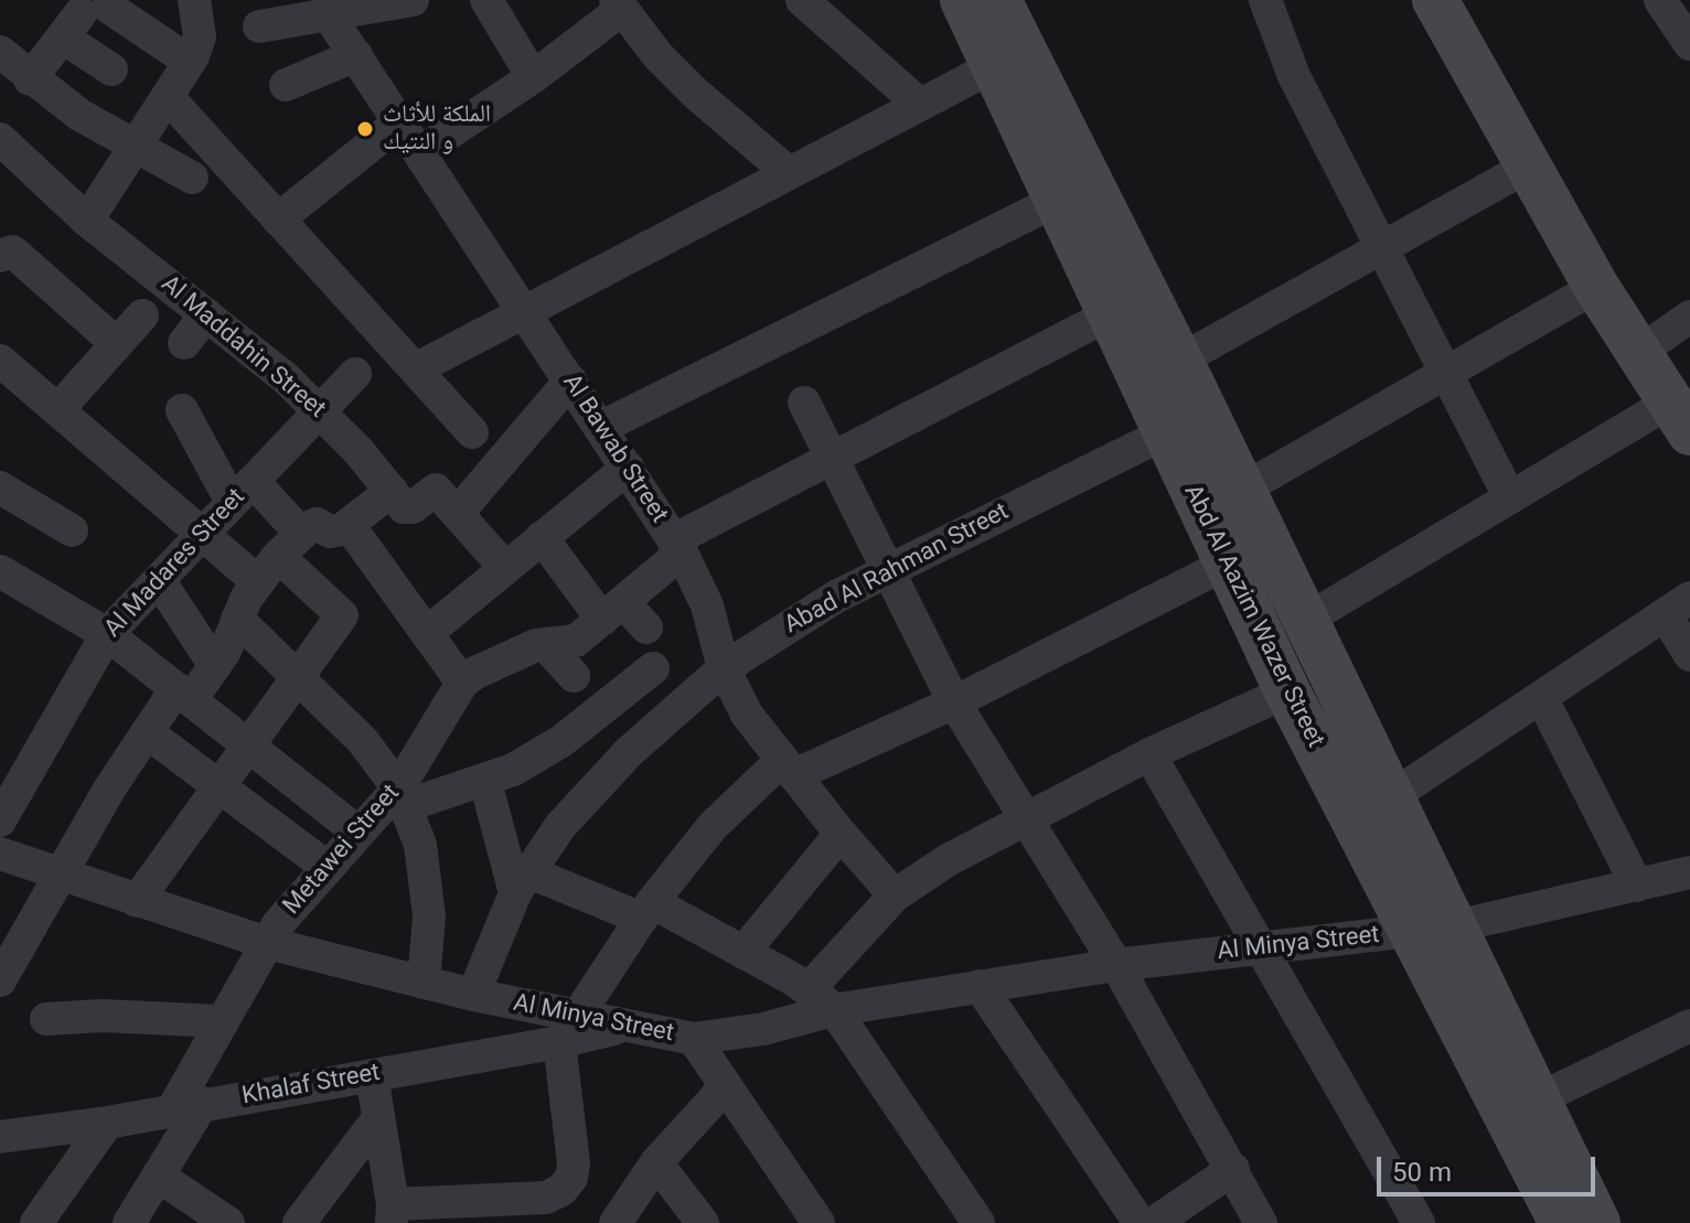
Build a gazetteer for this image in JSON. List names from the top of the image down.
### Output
{
  "streets": {
    "street": [
      "Al Maddahin Street",
      "Al Bawab Street",
      "Al Madares Street",
      "Abad Al Rahman Street",
      "Abd Al Aazim Wazer Street",
      "Metawei Street",
      "Al Minya Street",
      "Khalaf Street"
    ]
  },
  "crossings": [
    ["Al Maddahin Street", "Al Madares Street"],
    ["Al Bawab Street", "Abad Al Rahman Street"],
    ["Abad Al Rahman Street", "Abd Al Aazim Wazer Street"],
    ["Abad Al Rahman Street", "Al Minya Street"],
    ["Abd Al Aazim Wazer Street", "Al Minya Street"],
    ["Metawei Street", "Al Minya Street"],
    ["Metawei Street", "Khalaf Street"],
    ["Al Minya Street", "Khalaf Street"]
  ],
  "places": ["الملكة للأثاث و النتيك"],
  "scale_bar": "50 m"
}
